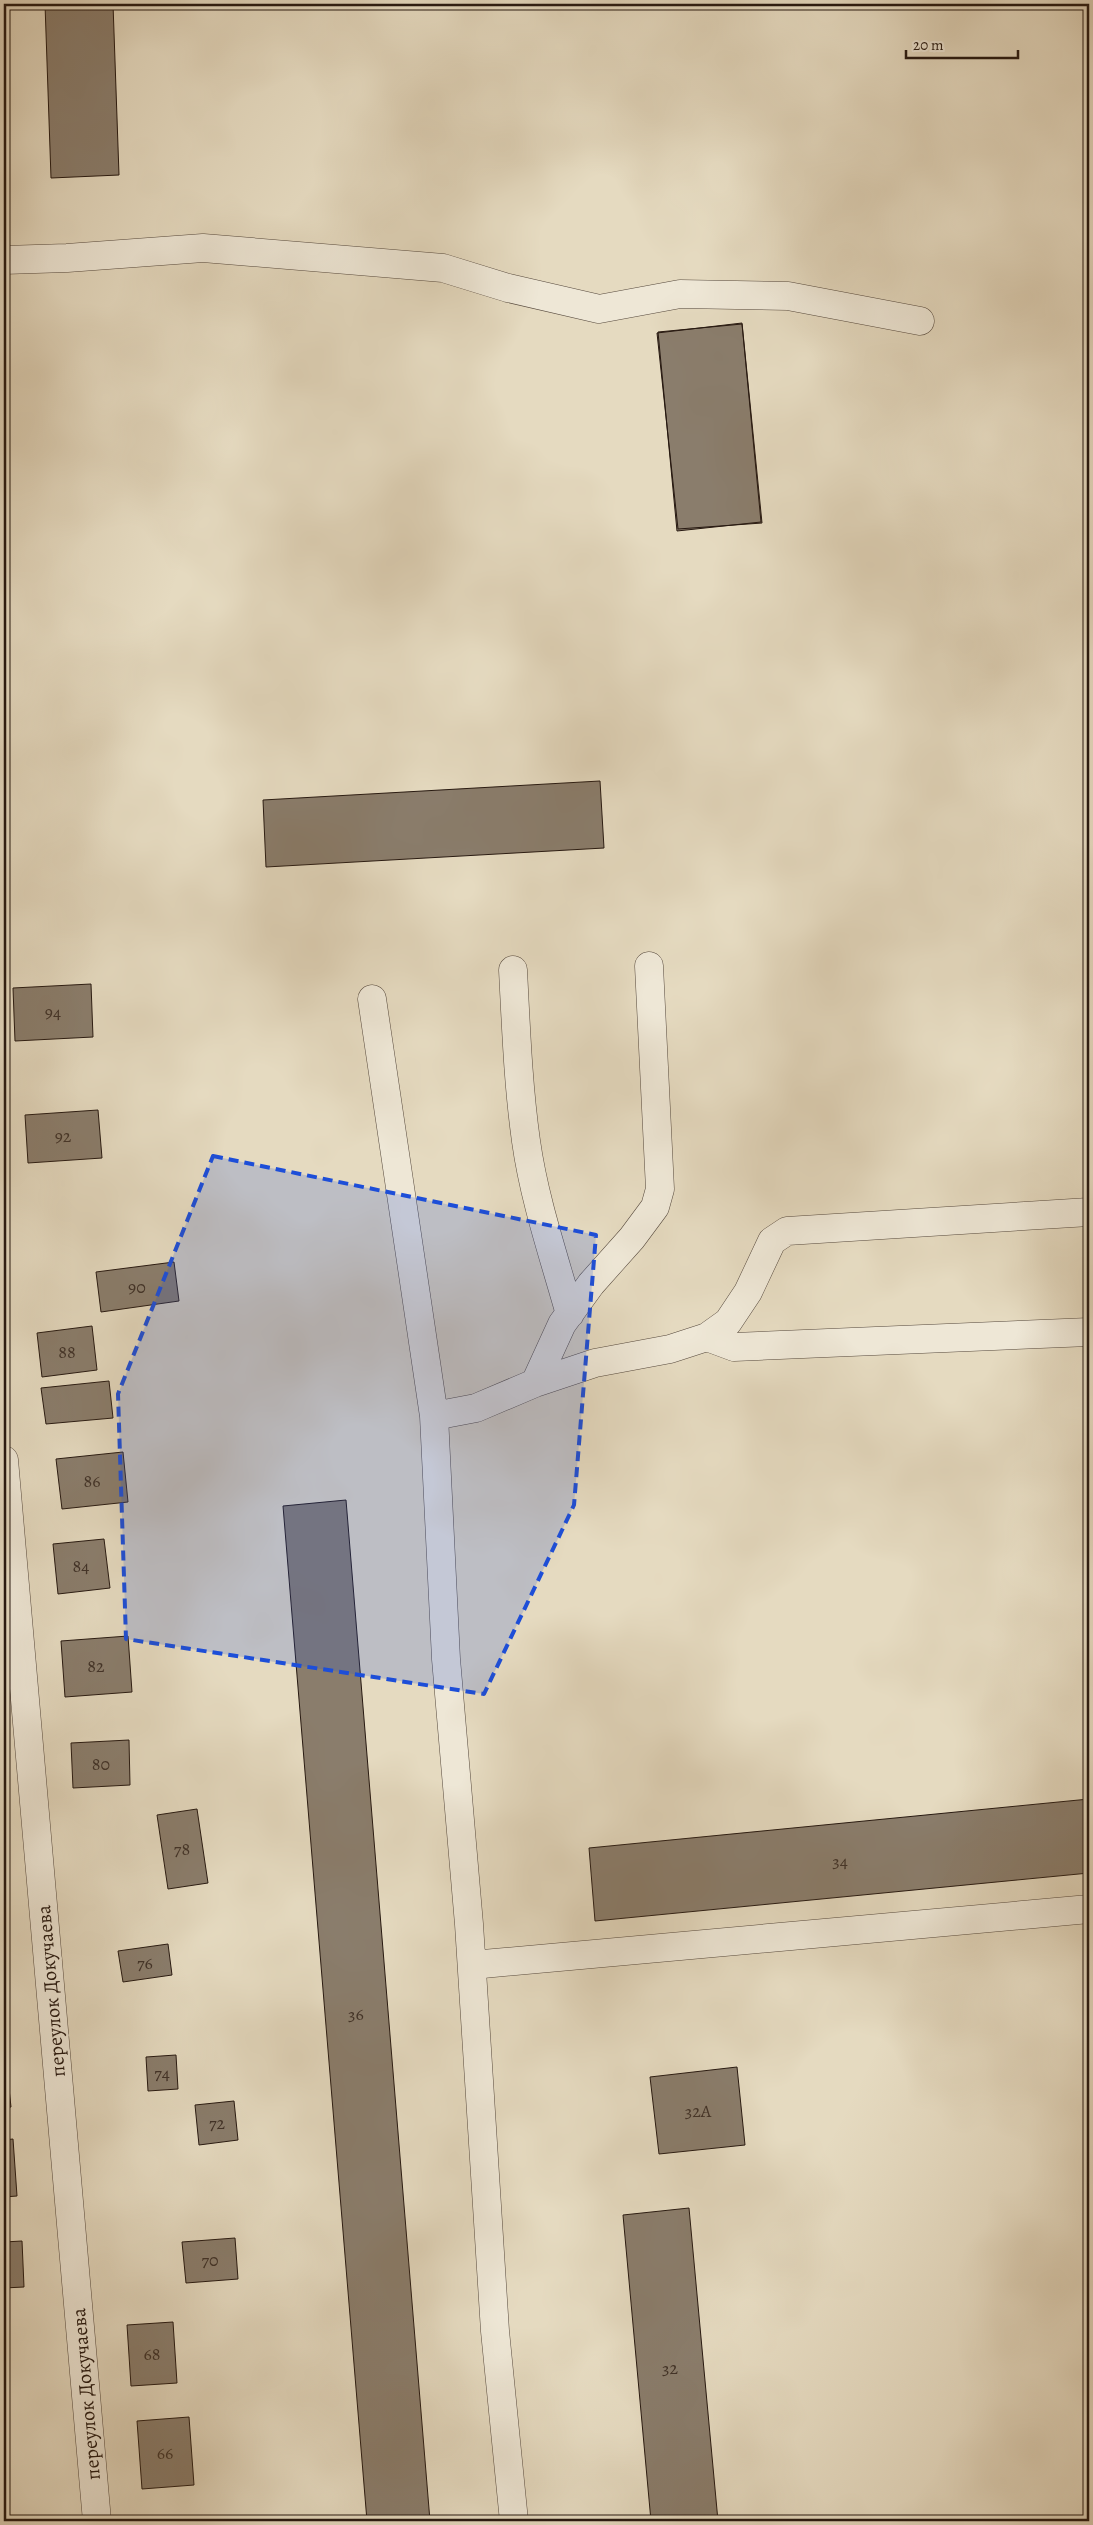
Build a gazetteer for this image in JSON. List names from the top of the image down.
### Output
{
  "streets": {
    "street": ["переулок Докучаева"]
  },
  "house_numbers": [
    "94",
    "92",
    "90",
    "88",
    "86",
    "84",
    "82",
    "80",
    "78",
    "34",
    "76",
    "36",
    "74",
    "32А",
    "72",
    "70",
    "68",
    "32",
    "66"
  ],
  "scale_bar": "20 m"
}
